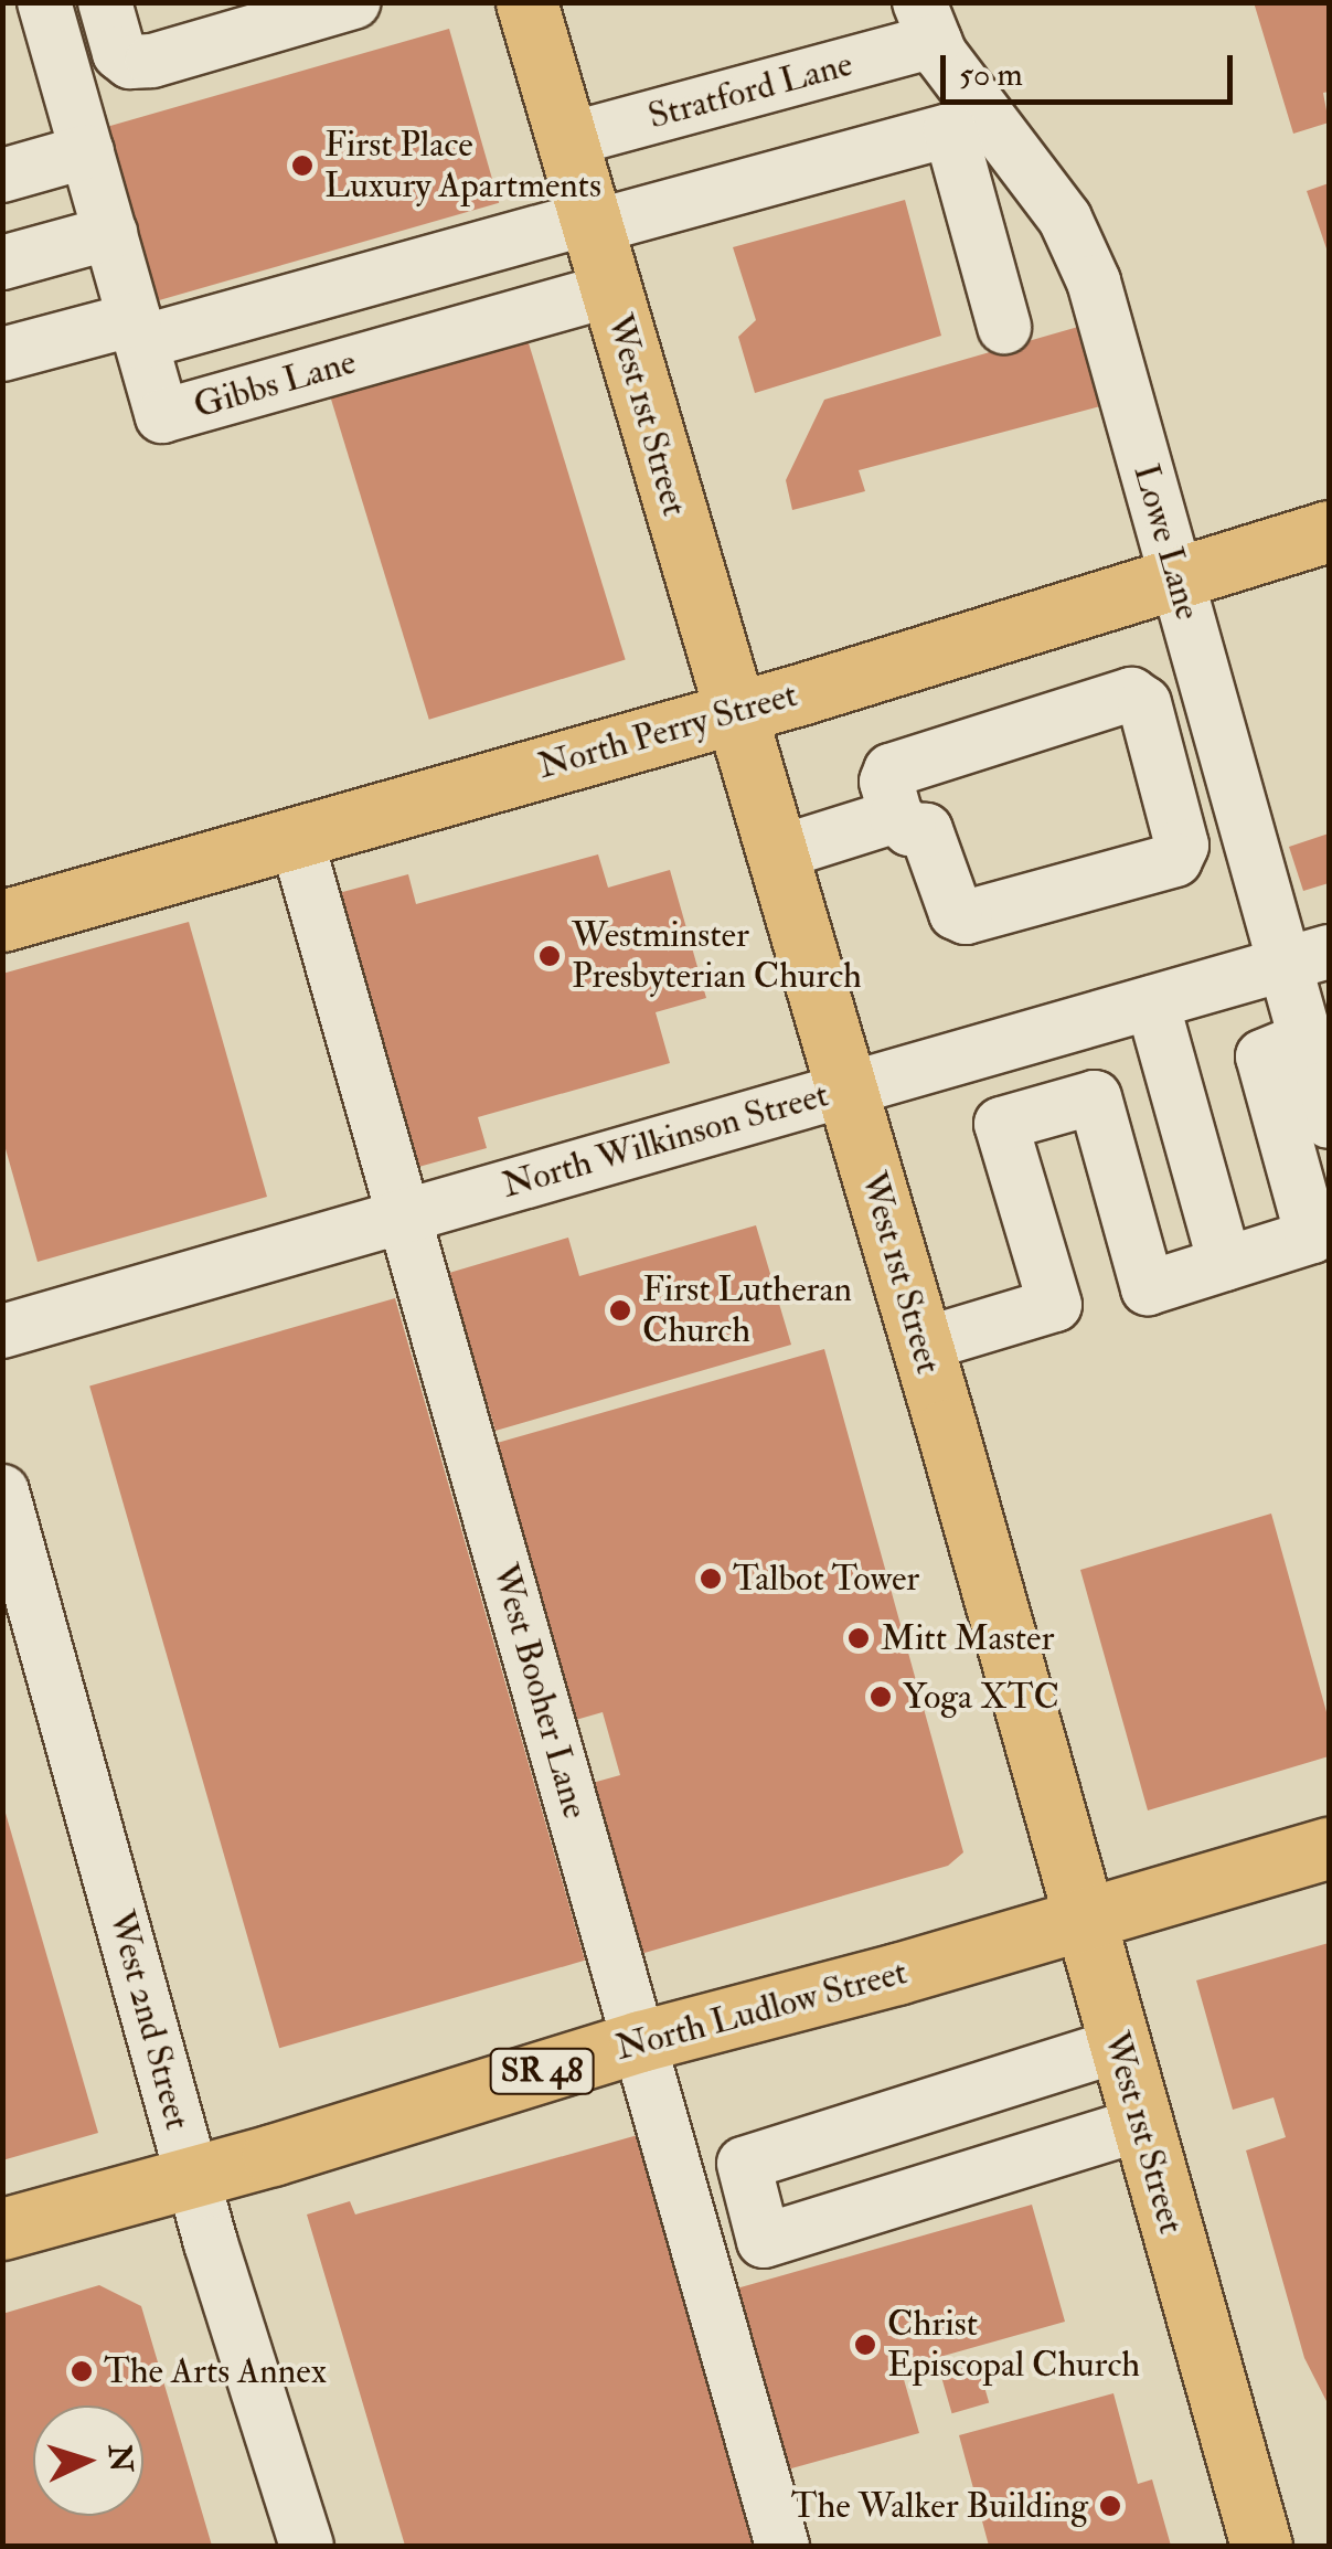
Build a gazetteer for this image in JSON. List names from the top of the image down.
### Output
{
  "streets": {
    "main road": [
      "West 1st Street",
      "North Perry Street",
      "North Ludlow Street",
      "SR 48"
    ],
    "street": [
      "Stratford Lane",
      "Gibbs Lane",
      "Lowe Lane",
      "North Wilkinson Street",
      "West Booher Lane",
      "West 2nd Street"
    ]
  },
  "crossings": [
    ["Stratford Lane", "West 1st Street"],
    ["Stratford Lane", "Lowe Lane"],
    ["Gibbs Lane", "West 1st Street"],
    ["West 1st Street", "North Perry Street"],
    ["West 1st Street", "North Wilkinson Street"],
    ["West 1st Street", "North Ludlow Street"],
    ["Lowe Lane", "North Perry Street"],
    ["Lowe Lane", "North Wilkinson Street"],
    ["North Perry Street", "West Booher Lane"],
    ["North Wilkinson Street", "West Booher Lane"],
    ["West Booher Lane", "North Ludlow Street"],
    ["North Ludlow Street", "West 2nd Street"]
  ],
  "places": [
    "First Place Luxury Apartments",
    "Westminster Presbyterian Church",
    "First Lutheran Church",
    "Talbot Tower",
    "Mitt Master",
    "Yoga XTC",
    "Christ Episcopal Church",
    "The Arts Annex",
    "The Walker Building"
  ],
  "scale_bar": "50 m",
  "north": "right"
}
